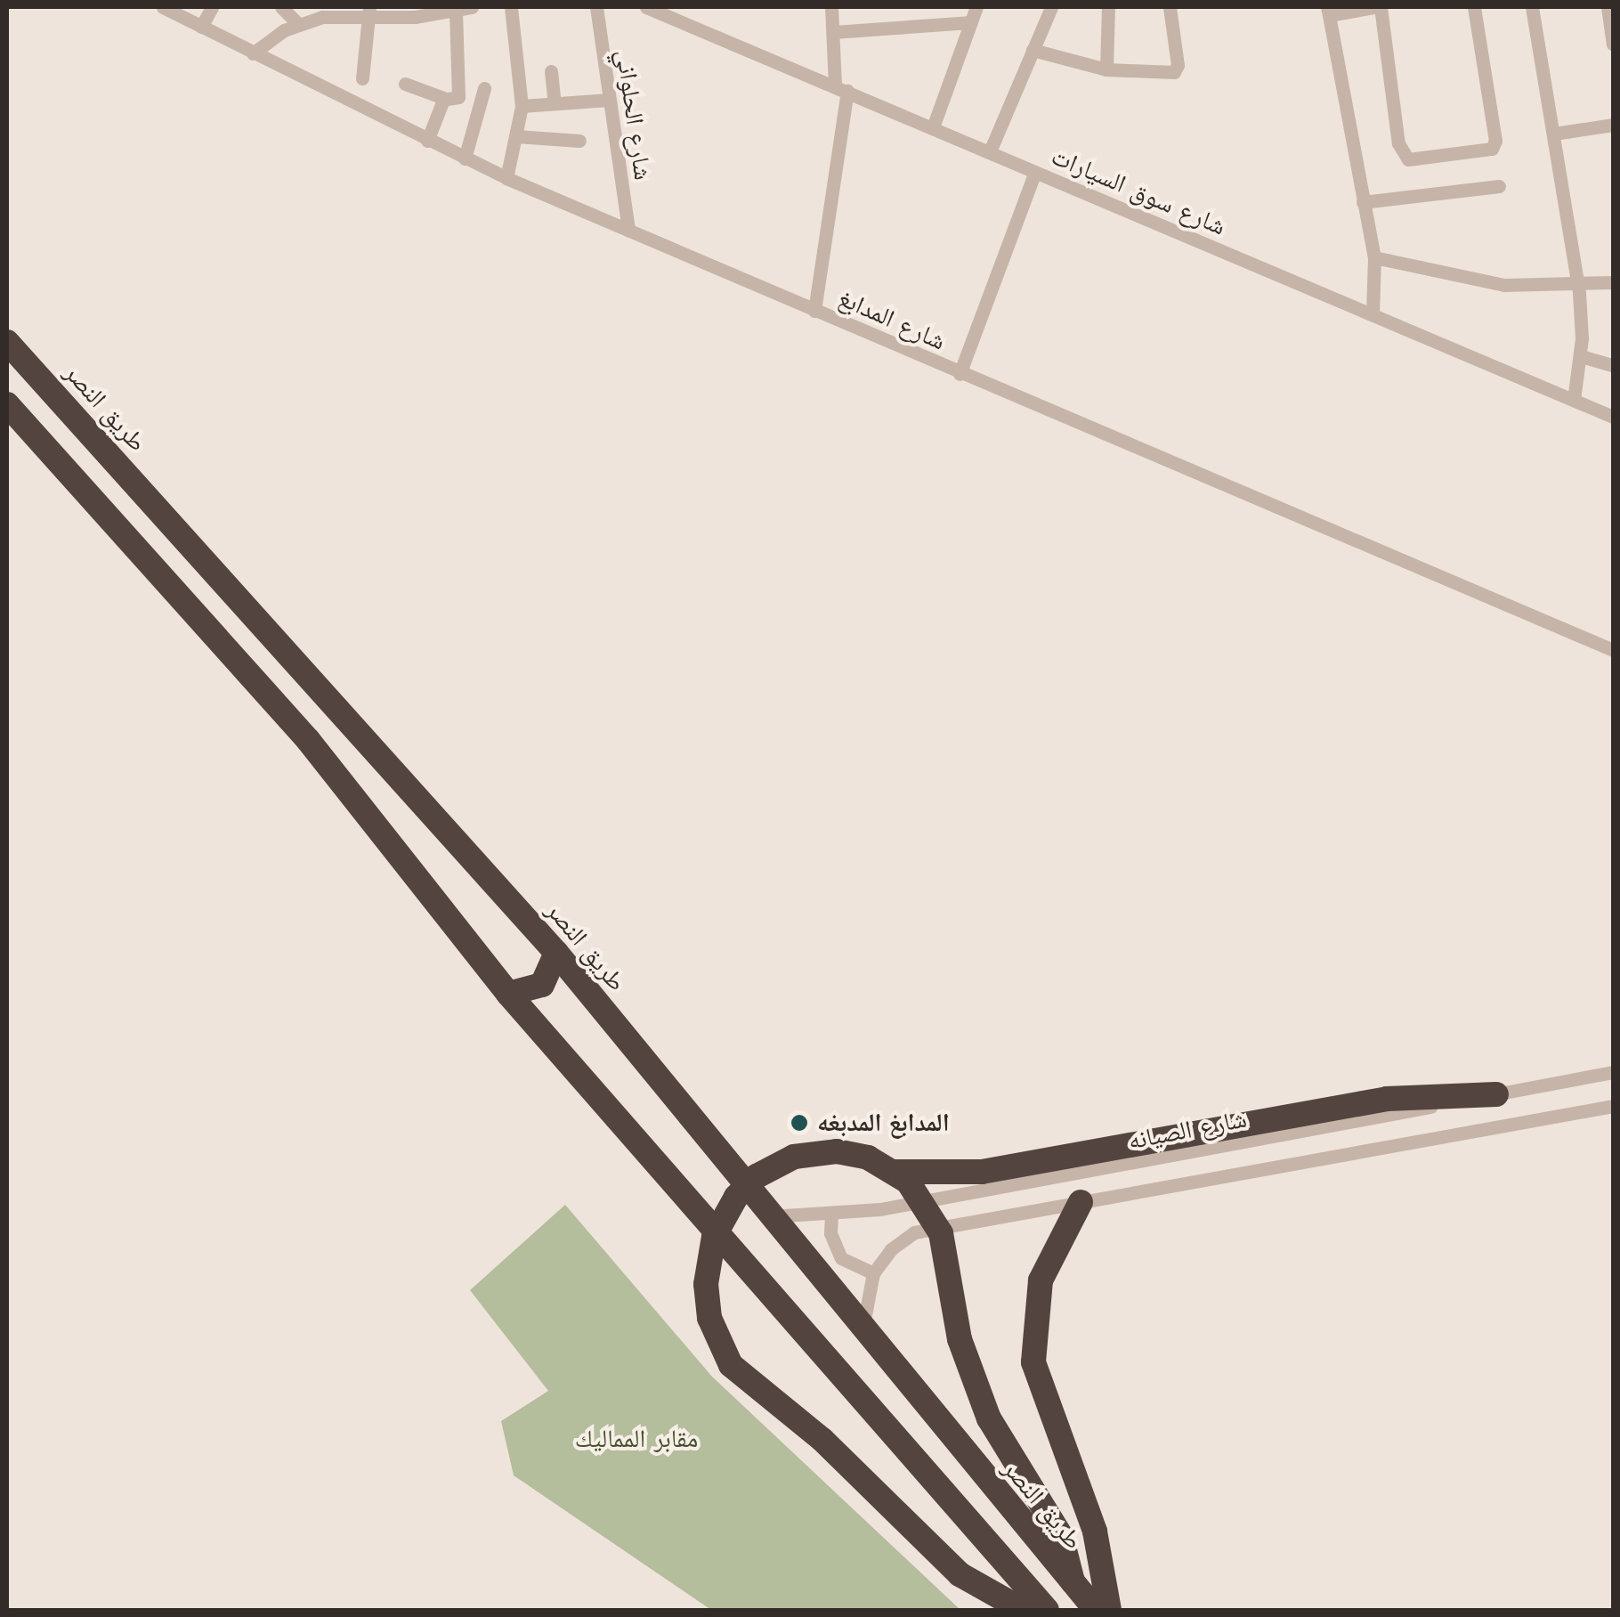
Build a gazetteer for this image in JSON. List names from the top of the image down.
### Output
{
  "streets": {
    "highway": ["طريق النصر"],
    "street": [
      "شارع الحلواني",
      "شارع سوق السيارات",
      "شارع المدابغ",
      "شارع الصيانه"
    ]
  },
  "crossings": [
    ["شارع الحلواني", "شارع المدابغ"],
    ["طريق النصر", "شارع الصيانه"]
  ],
  "parks": ["مقابر المماليك"],
  "places": ["المدابغ المدبغه"]
}
